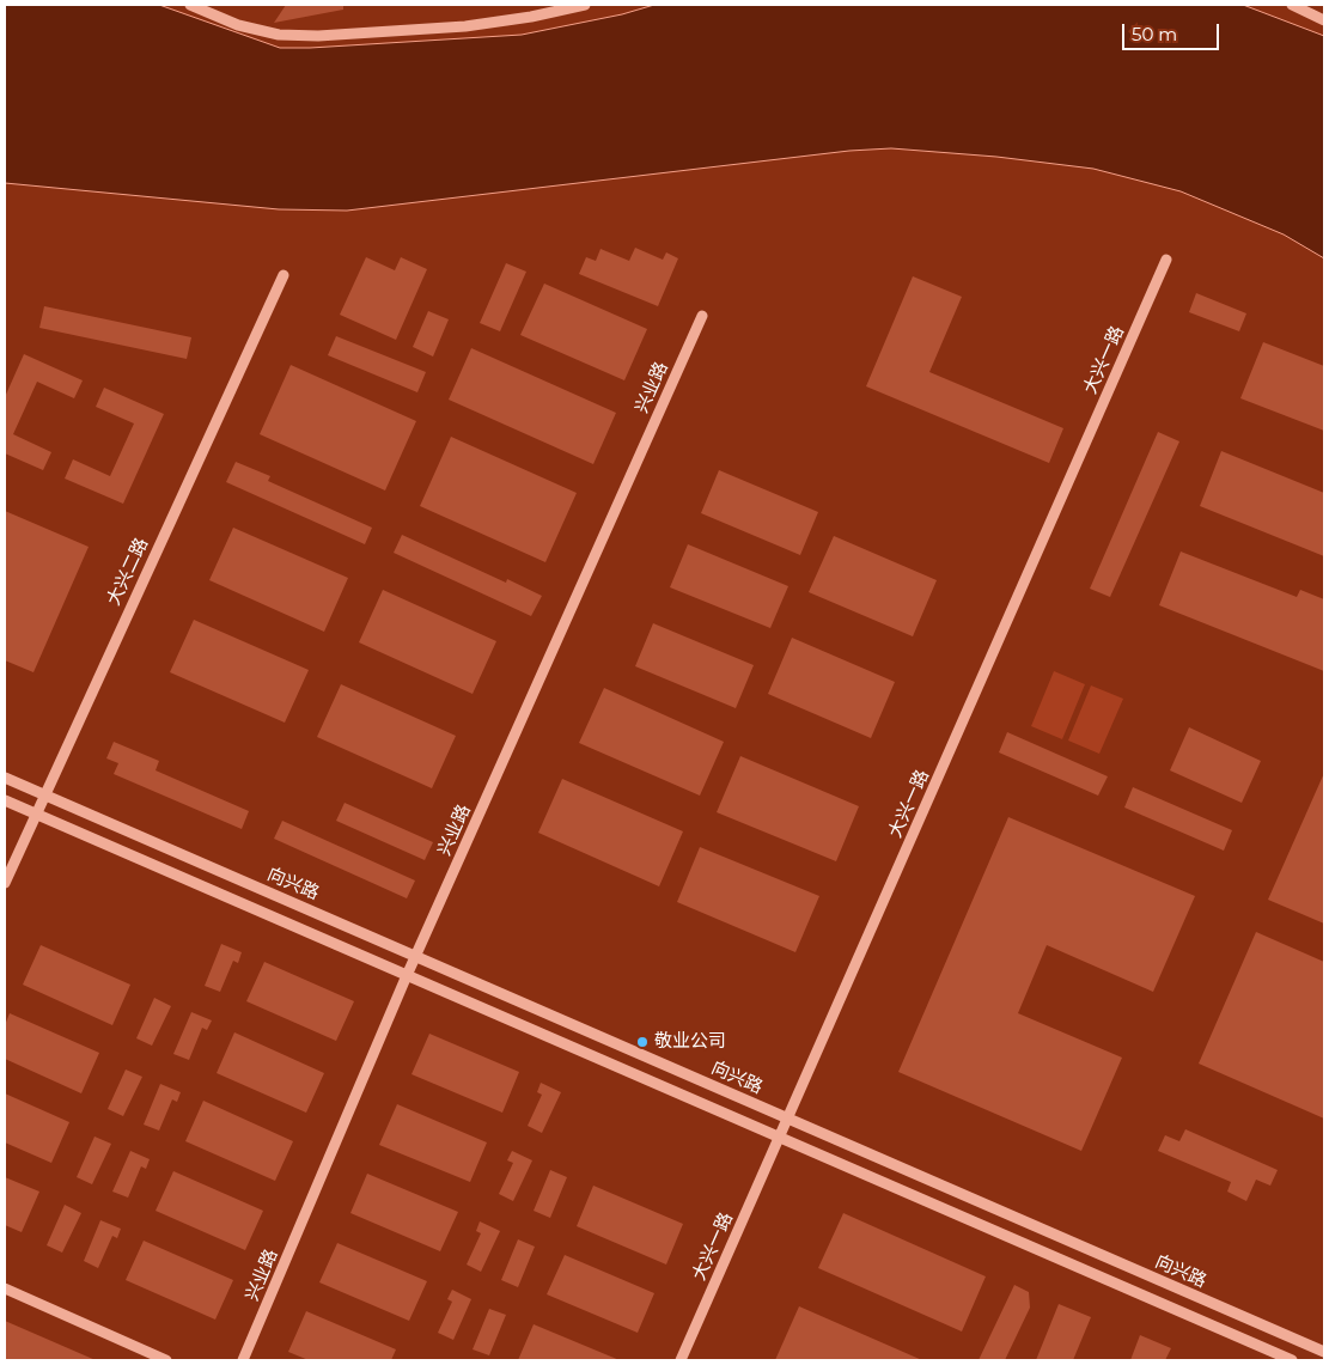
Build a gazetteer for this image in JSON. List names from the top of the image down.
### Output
{
  "streets": {
    "street": [
      "大兴一路",
      "兴业路",
      "大兴二路",
      "向兴路"
    ]
  },
  "crossings": [
    ["大兴一路", "向兴路"],
    ["兴业路", "向兴路"],
    ["大兴二路", "向兴路"]
  ],
  "places": ["敬业公司"],
  "scale_bar": "50 m"
}
